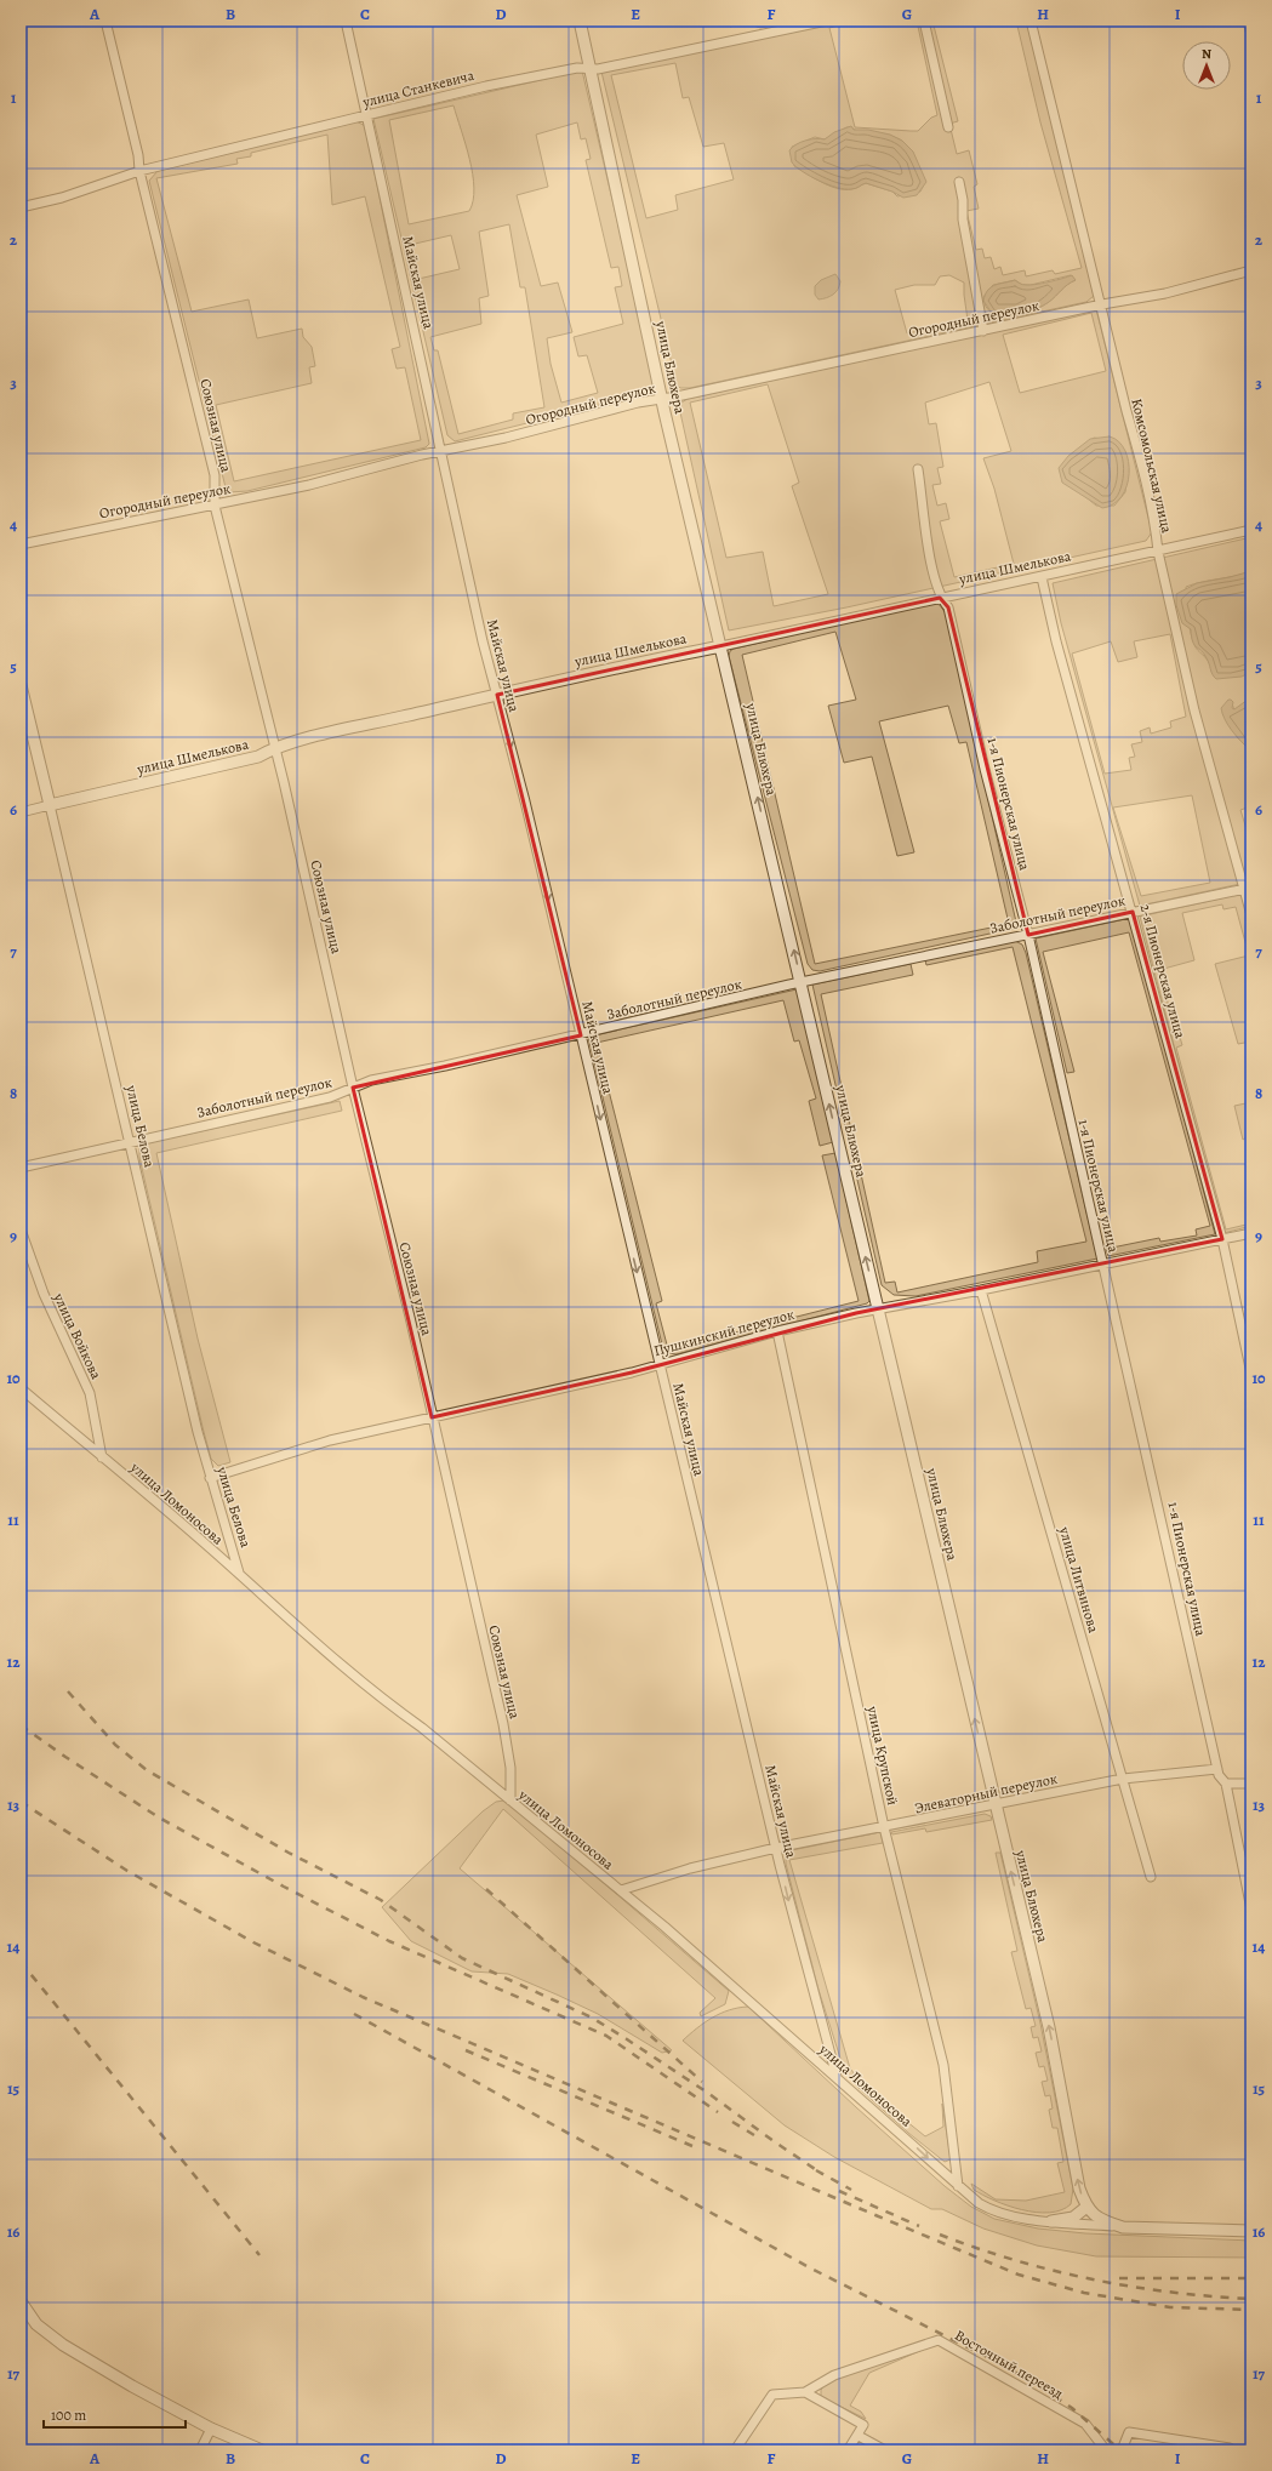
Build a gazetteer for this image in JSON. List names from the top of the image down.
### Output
{
  "streets": {
    "street": [
      "улица Станкевича",
      "Майская улица",
      "Огородный переулок",
      "улица Блюхера",
      "Союзная улица",
      "Комсомольская улица",
      "улица Шмелькова",
      "1-я Пионерская улица",
      "Заболотный переулок",
      "2-я Пионерская улица",
      "улица Белова",
      "Пушкинский переулок",
      "улица Войкова",
      "улица Ломоносова",
      "улица Литвинова",
      "улица Крупской",
      "Элеваторный переулок",
      "Восточный переезд"
    ]
  },
  "crossings": [
    ["улица Станкевича", "Майская улица"],
    ["улица Станкевича", "улица Блюхера"],
    ["улица Станкевича", "Союзная улица"],
    ["Майская улица", "Огородный переулок"],
    ["Майская улица", "улица Шмелькова"],
    ["Майская улица", "Заболотный переулок"],
    ["Майская улица", "Пушкинский переулок"],
    ["Майская улица", "улица Ломоносова"],
    ["Майская улица", "Элеваторный переулок"],
    ["Огородный переулок", "улица Блюхера"],
    ["Огородный переулок", "Союзная улица"],
    ["Огородный переулок", "Комсомольская улица"],
    ["улица Блюхера", "улица Шмелькова"],
    ["улица Блюхера", "Заболотный переулок"],
    ["улица Блюхера", "Пушкинский переулок"],
    ["улица Блюхера", "Элеваторный переулок"],
    ["Союзная улица", "улица Шмелькова"],
    ["Союзная улица", "Заболотный переулок"],
    ["Союзная улица", "Пушкинский переулок"],
    ["Союзная улица", "улица Ломоносова"],
    ["Комсомольская улица", "улица Шмелькова"],
    ["Комсомольская улица", "Заболотный переулок"],
    ["улица Шмелькова", "1-я Пионерская улица"],
    ["улица Шмелькова", "2-я Пионерская улица"],
    ["улица Шмелькова", "улица Белова"],
    ["1-я Пионерская улица", "Заболотный переулок"],
    ["1-я Пионерская улица", "Пушкинский переулок"],
    ["1-я Пионерская улица", "Элеваторный переулок"],
    ["Заболотный переулок", "2-я Пионерская улица"],
    ["Заболотный переулок", "улица Белова"],
    ["2-я Пионерская улица", "Пушкинский переулок"],
    ["улица Белова", "Пушкинский переулок"],
    ["улица Белова", "улица Ломоносова"],
    ["Пушкинский переулок", "улица Литвинова"],
    ["Пушкинский переулок", "улица Крупской"],
    ["улица Войкова", "улица Ломоносова"],
    ["улица Ломоносова", "улица Крупской"],
    ["улица Ломоносова", "Элеваторный переулок"],
    ["улица Литвинова", "Элеваторный переулок"],
    ["улица Крупской", "Элеваторный переулок"]
  ],
  "one_way": ["Майская улица", "улица Блюхера"],
  "scale_bar": "100 m",
  "north": "top",
  "grid": {
    "columns": [
      "A",
      "B",
      "C",
      "D",
      "E",
      "F",
      "G",
      "H",
      "I"
    ],
    "rows": [
      "1",
      "2",
      "3",
      "4",
      "5",
      "6",
      "7",
      "8",
      "9",
      "10",
      "11",
      "12",
      "13",
      "14",
      "15",
      "16",
      "17"
    ]
  }
}
